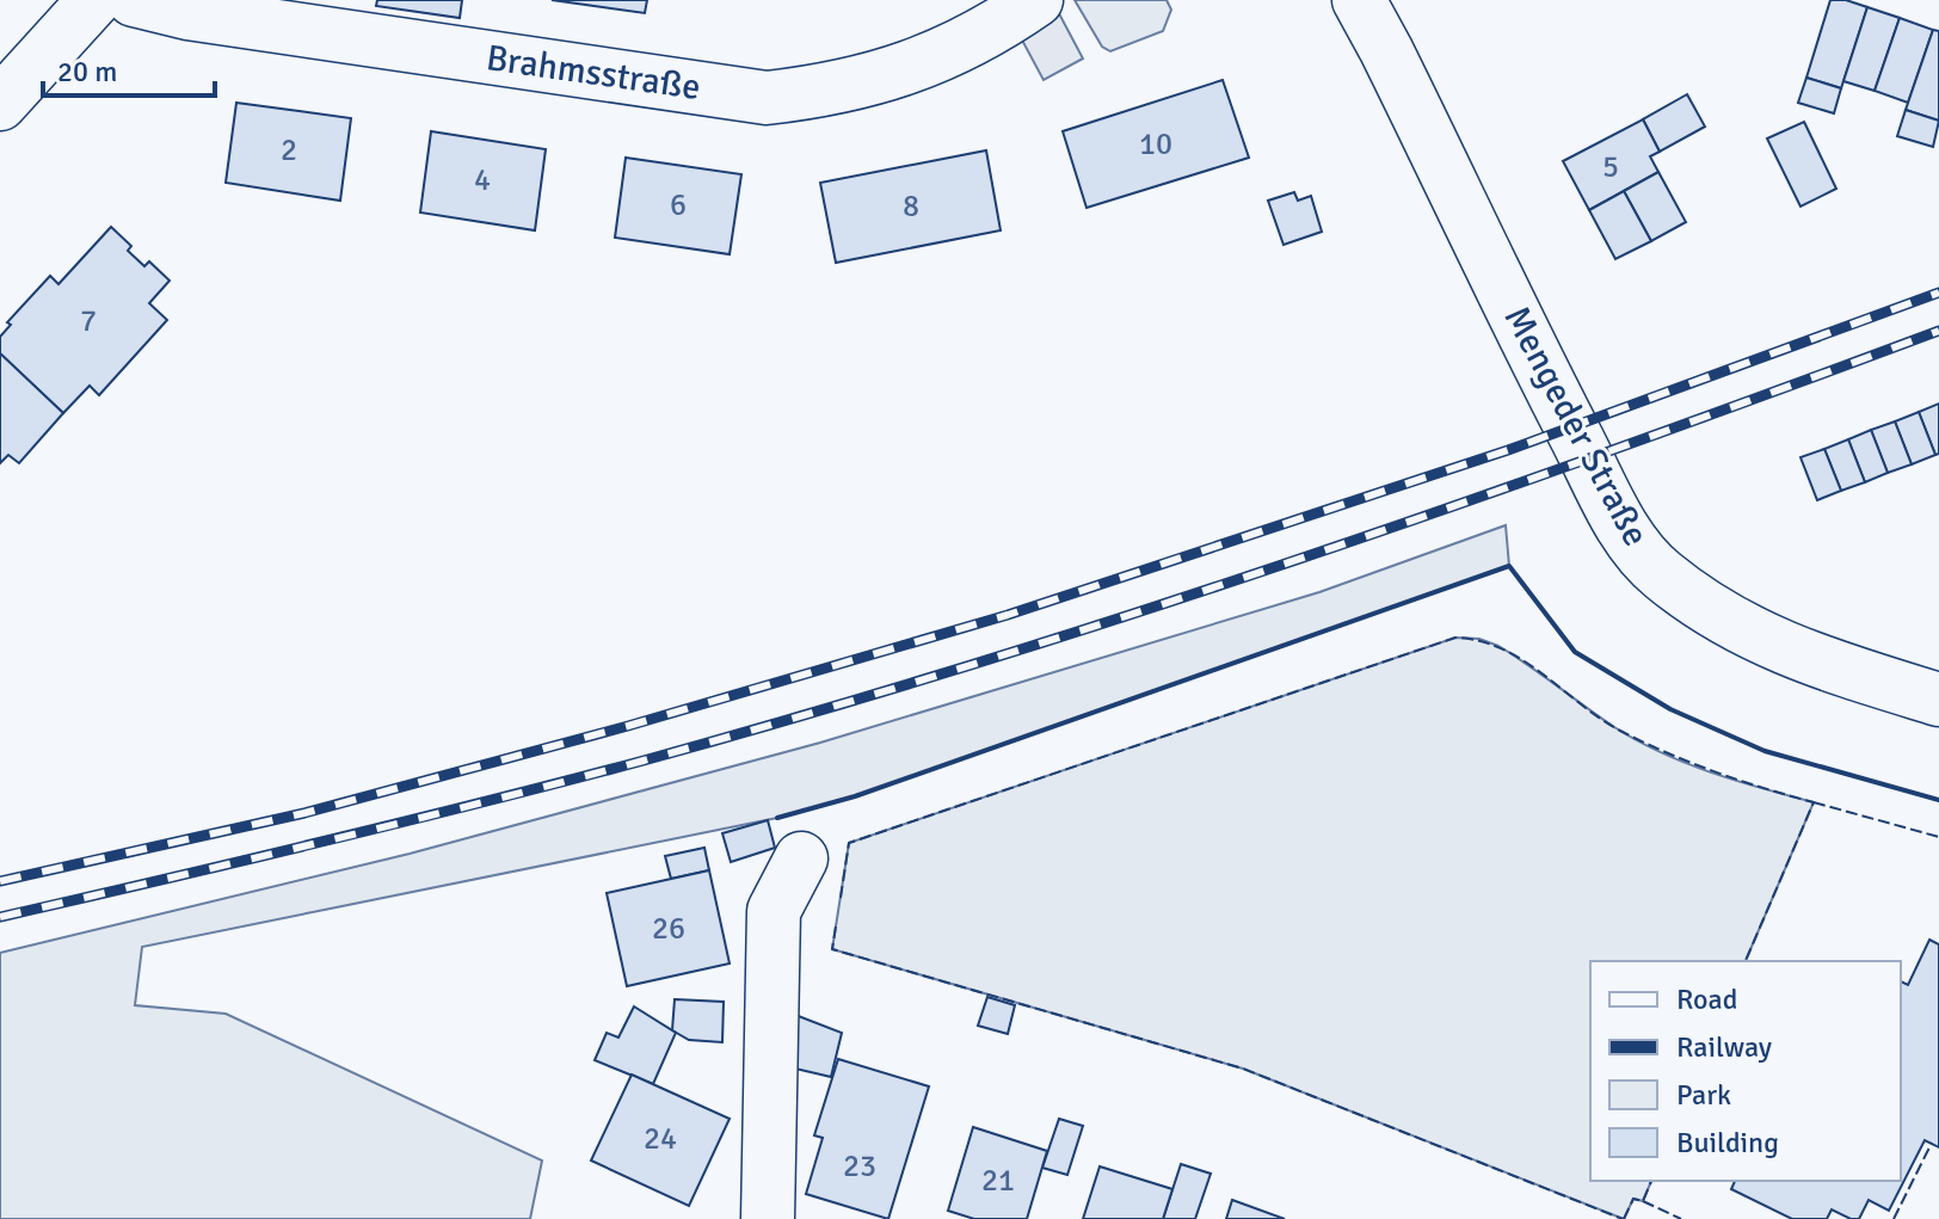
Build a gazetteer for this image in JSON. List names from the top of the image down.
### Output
{
  "streets": {
    "street": ["Brahmsstraße", "Mengeder Straße"]
  },
  "house_numbers": [
    "10",
    "2",
    "5",
    "4",
    "6",
    "8",
    "7",
    "26",
    "24",
    "23",
    "21"
  ],
  "legend": [
    "Road",
    "Railway",
    "Park",
    "Building"
  ],
  "scale_bar": "20 m"
}
